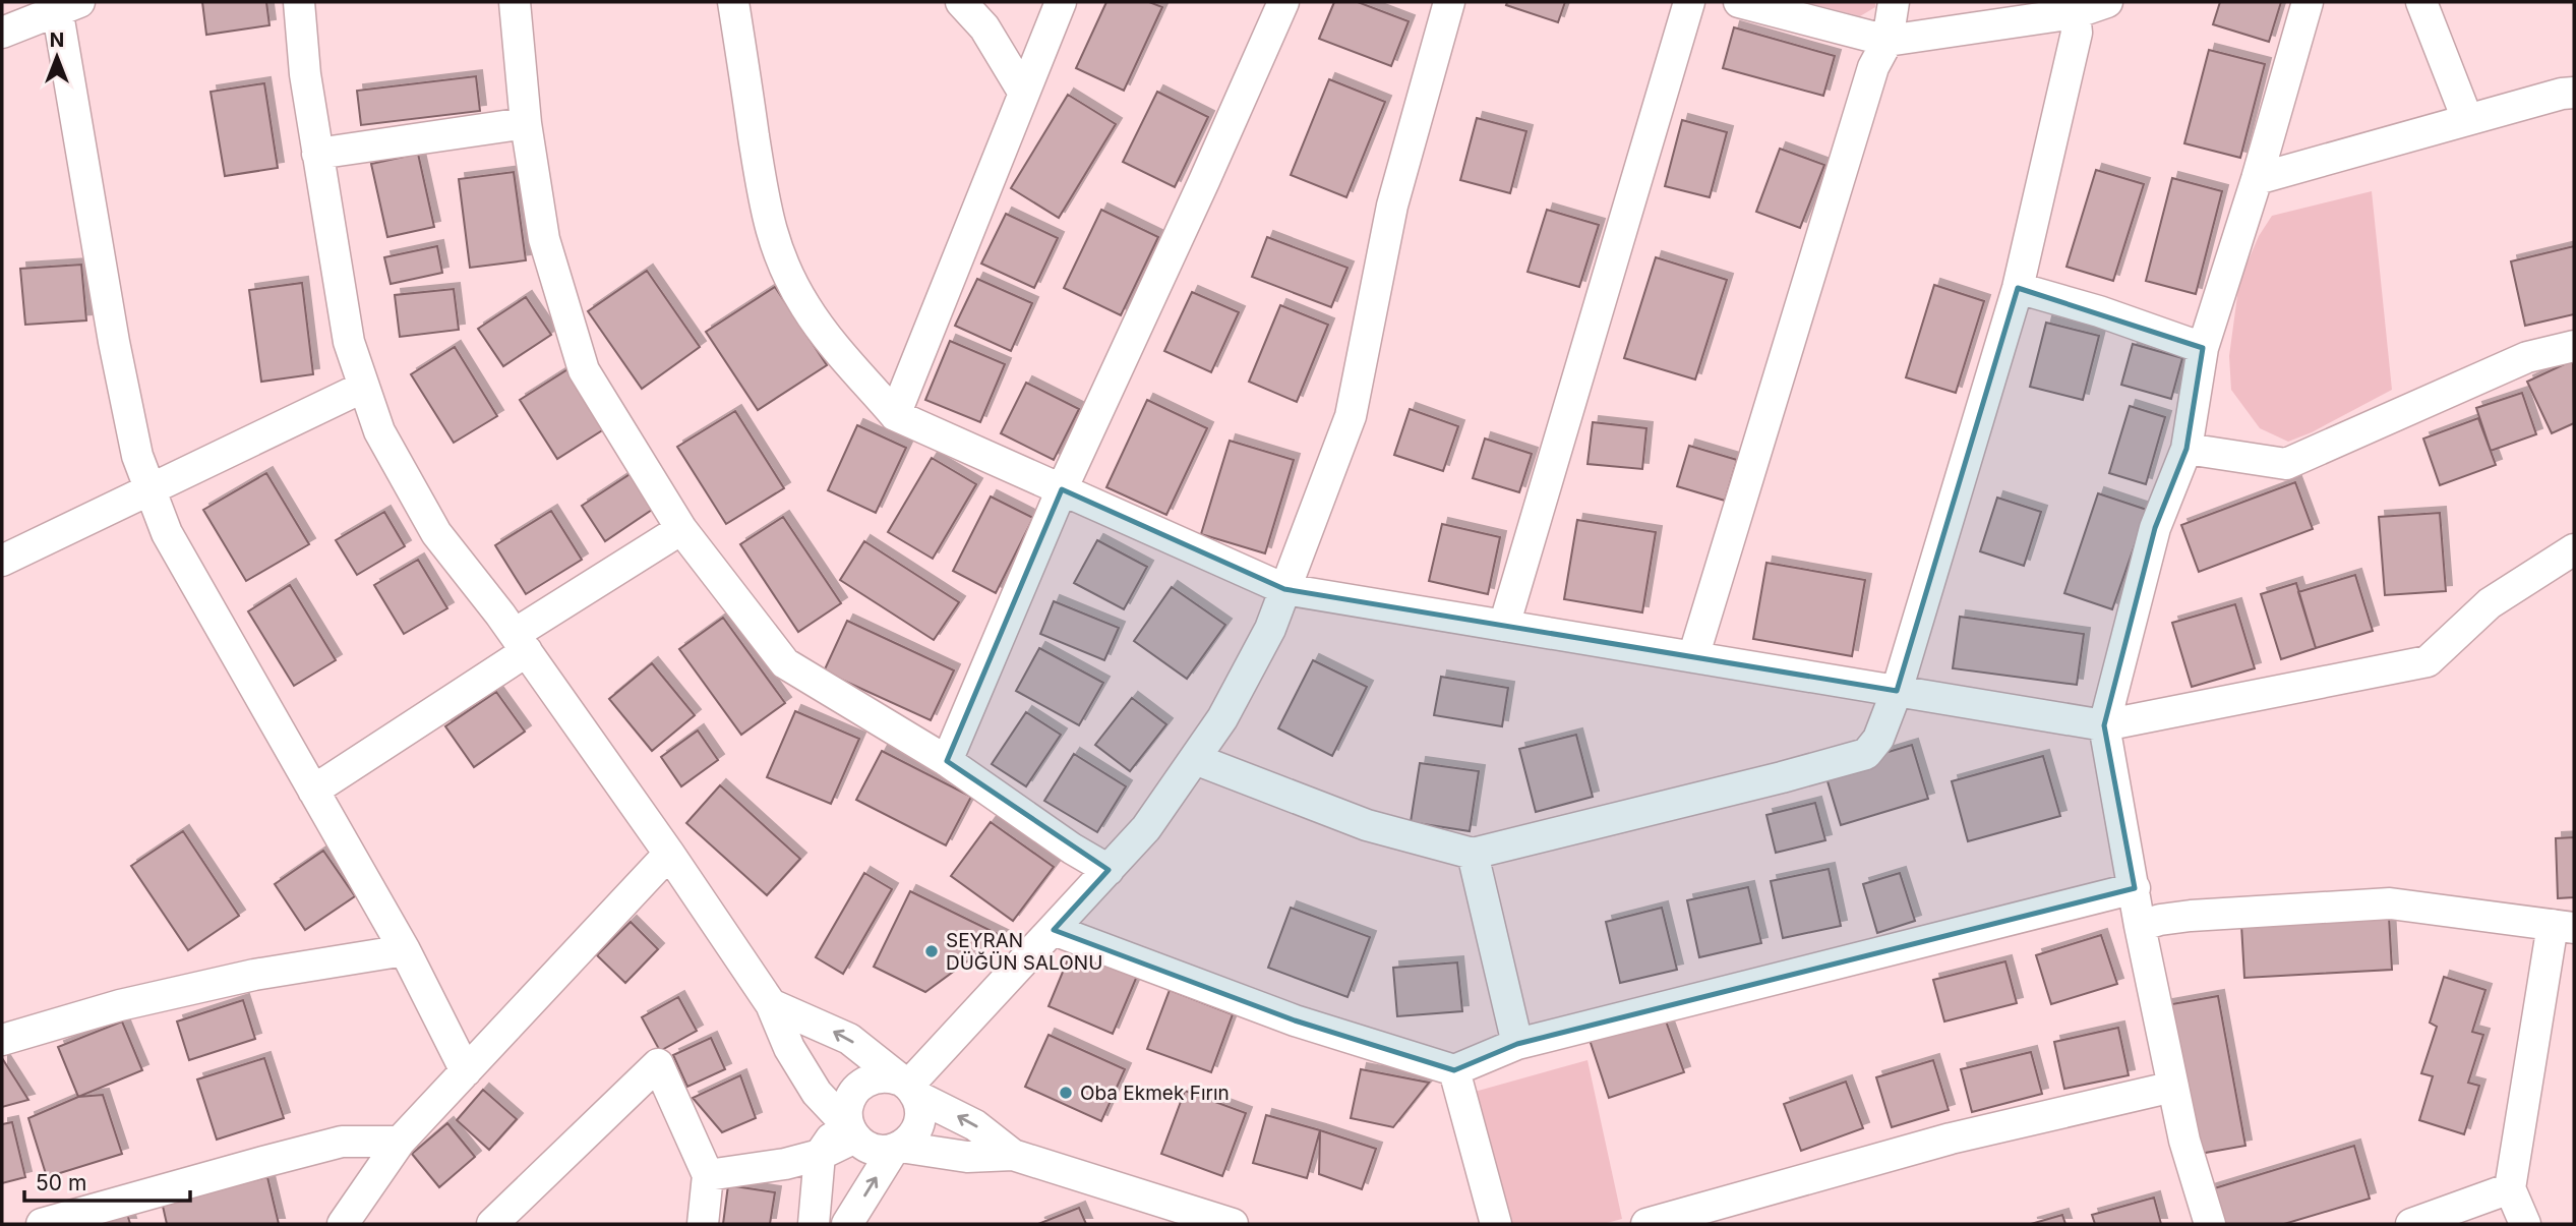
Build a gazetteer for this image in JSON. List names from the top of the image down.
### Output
{
  "places": ["SEYRAN DÜĞÜN SALONU", "Oba Ekmek Fırın"],
  "scale_bar": "50 m",
  "north": "top"
}
